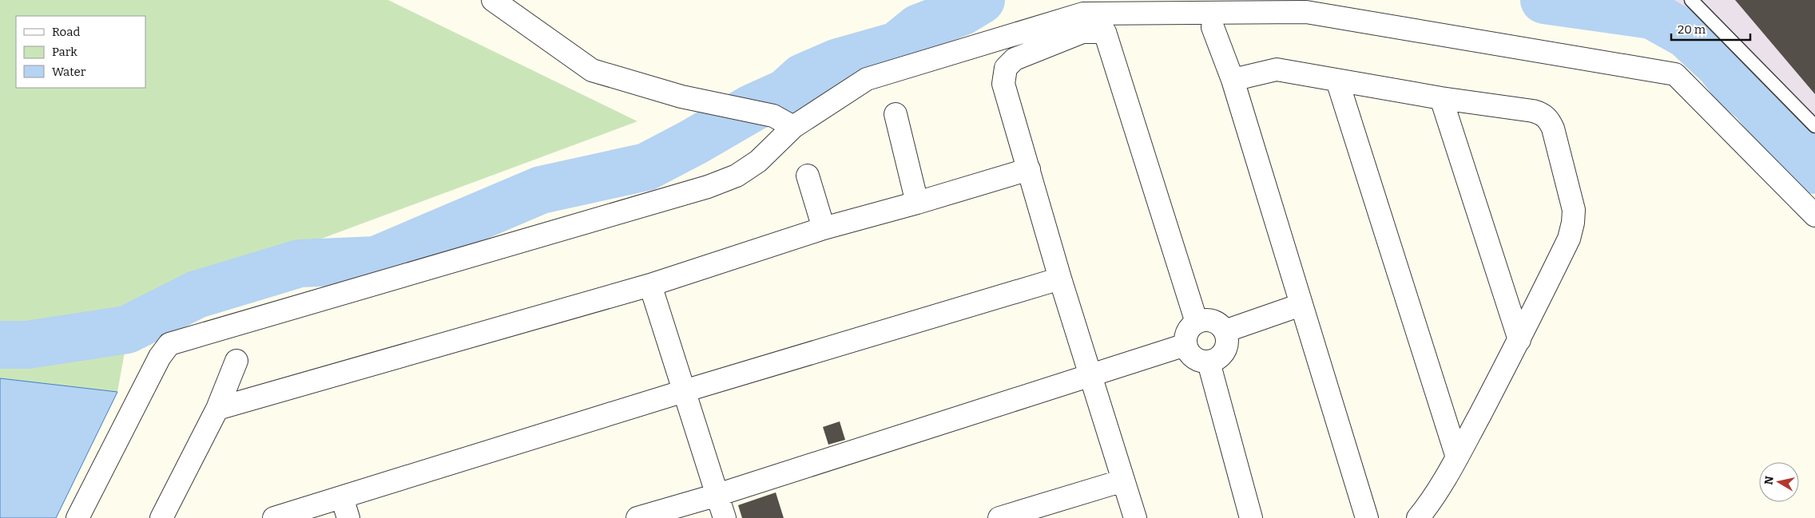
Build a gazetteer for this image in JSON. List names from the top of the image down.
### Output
{
  "legend": ["Road", "Park", "Water"],
  "scale_bar": "20 m",
  "north": "left"
}
